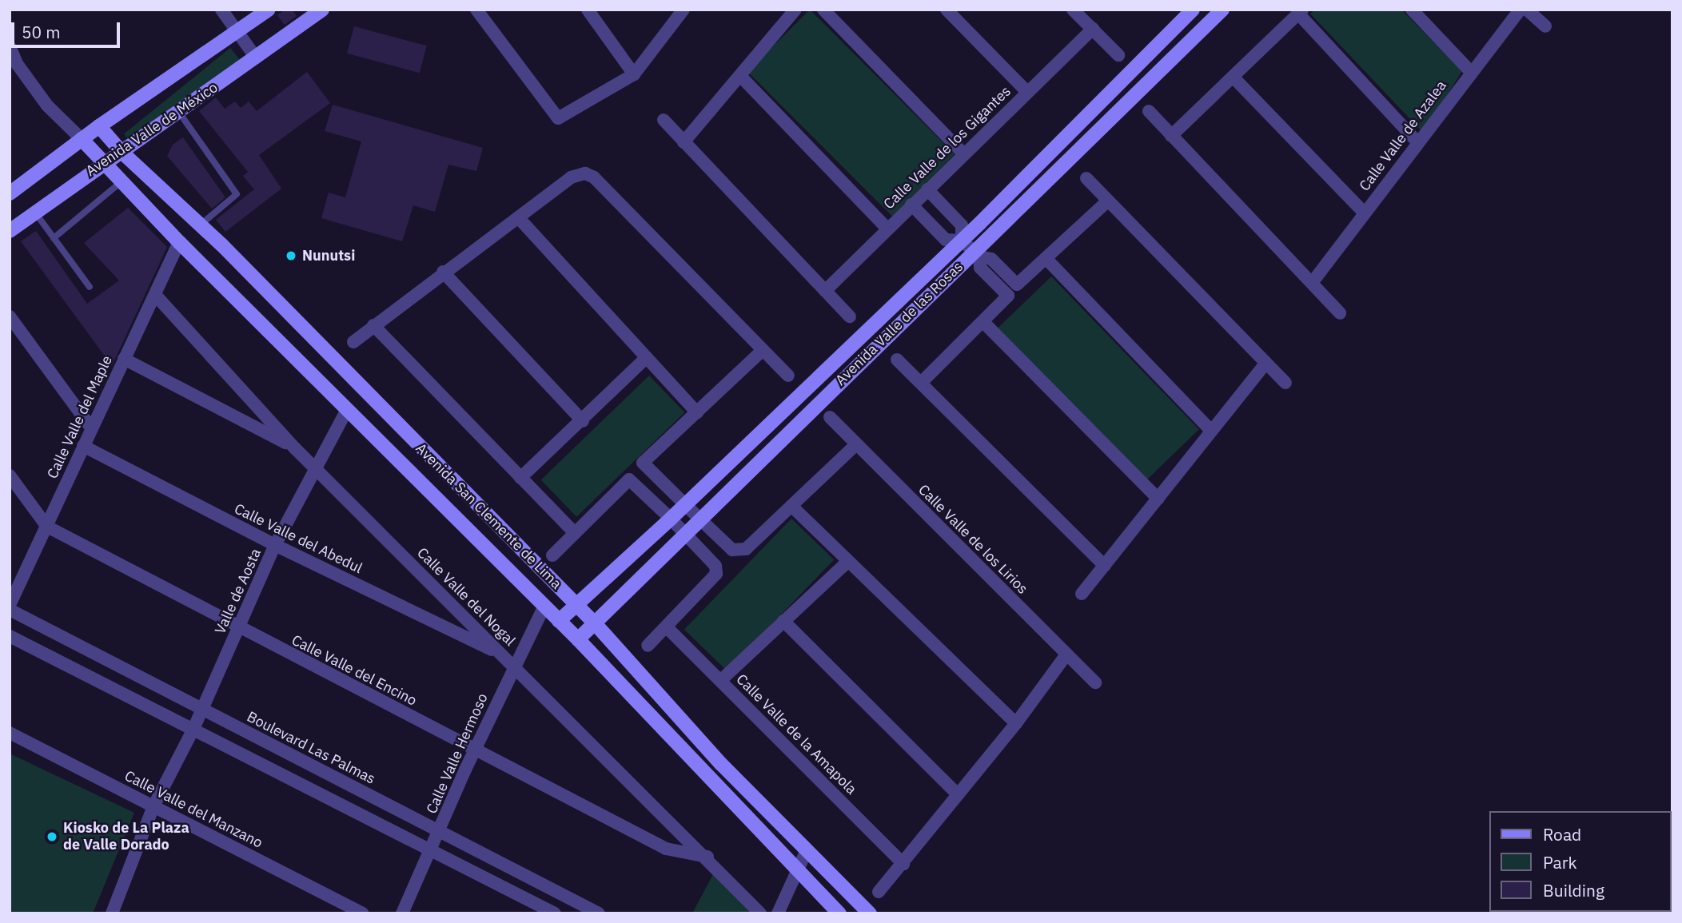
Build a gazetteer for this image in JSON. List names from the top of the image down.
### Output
{
  "streets": {
    "street": [
      "Avenida Valle de México",
      "Calle Valle de Azalea",
      "Calle Valle de los Gigantes",
      "Avenida Valle de las Rosas",
      "Calle Valle del Maple",
      "Avenida San Clemente de Lima",
      "Calle Valle del Abedul",
      "Calle Valle de los Lirios",
      "Valle de Aosta",
      "Calle Valle del Nogal",
      "Calle Valle del Encino",
      "Calle Valle de la Amapola",
      "Boulevard Las Palmas",
      "Calle Valle Hermoso",
      "Calle Valle del Manzano"
    ]
  },
  "crossings": [
    ["Avenida Valle de México", "Avenida San Clemente de Lima"],
    ["Avenida Valle de las Rosas", "Avenida San Clemente de Lima"],
    ["Calle Valle del Maple", "Avenida San Clemente de Lima"],
    ["Calle Valle del Maple", "Calle Valle del Abedul"],
    ["Calle Valle del Maple", "Calle Valle del Nogal"],
    ["Calle Valle del Maple", "Calle Valle del Encino"],
    ["Avenida San Clemente de Lima", "Valle de Aosta"],
    ["Avenida San Clemente de Lima", "Calle Valle Hermoso"],
    ["Calle Valle del Abedul", "Valle de Aosta"],
    ["Calle Valle del Abedul", "Calle Valle del Nogal"],
    ["Valle de Aosta", "Calle Valle del Nogal"],
    ["Valle de Aosta", "Calle Valle del Encino"],
    ["Valle de Aosta", "Boulevard Las Palmas"],
    ["Valle de Aosta", "Calle Valle del Manzano"],
    ["Calle Valle del Nogal", "Calle Valle del Encino"],
    ["Calle Valle del Nogal", "Calle Valle Hermoso"],
    ["Calle Valle del Encino", "Calle Valle Hermoso"],
    ["Boulevard Las Palmas", "Calle Valle Hermoso"]
  ],
  "places": ["Nunutsi", "Kiosko de La Plaza de Valle Dorado"],
  "legend": ["Road", "Park", "Building"],
  "scale_bar": "50 m"
}
